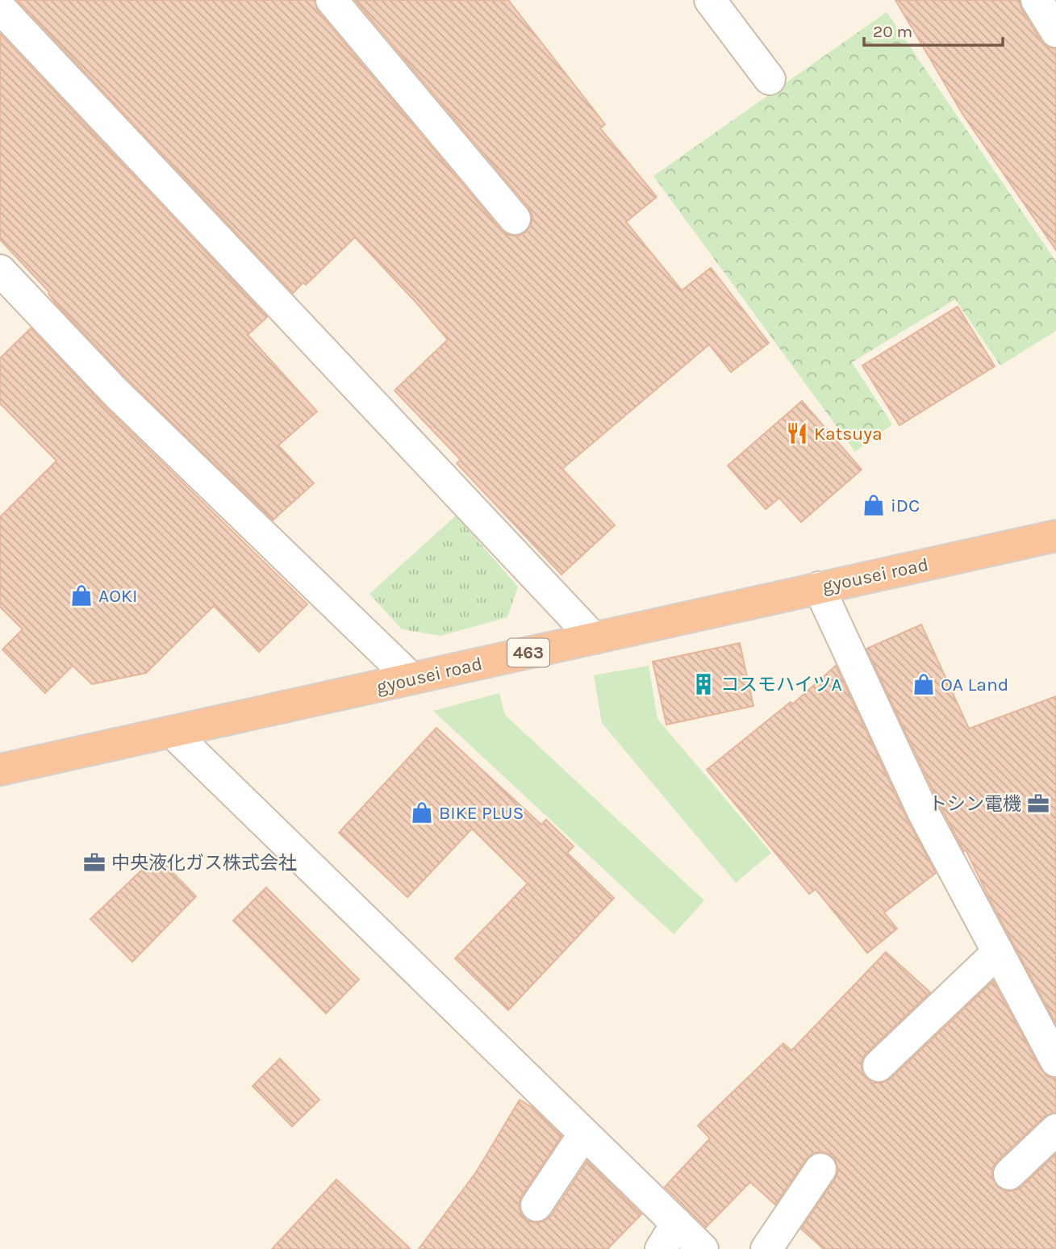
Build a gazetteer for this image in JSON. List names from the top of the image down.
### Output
{
  "streets": {
    "highway": ["gyousei road", "463"]
  },
  "places": {
    "restaurant": ["Katsuya"],
    "shop": [
      "iDC",
      "AOKI",
      "OA Land",
      "BIKE PLUS"
    ],
    "building": ["コスモハイツA"],
    "office": ["トシン電機", "中央液化ガス株式会社"]
  },
  "scale_bar": "20 m"
}
